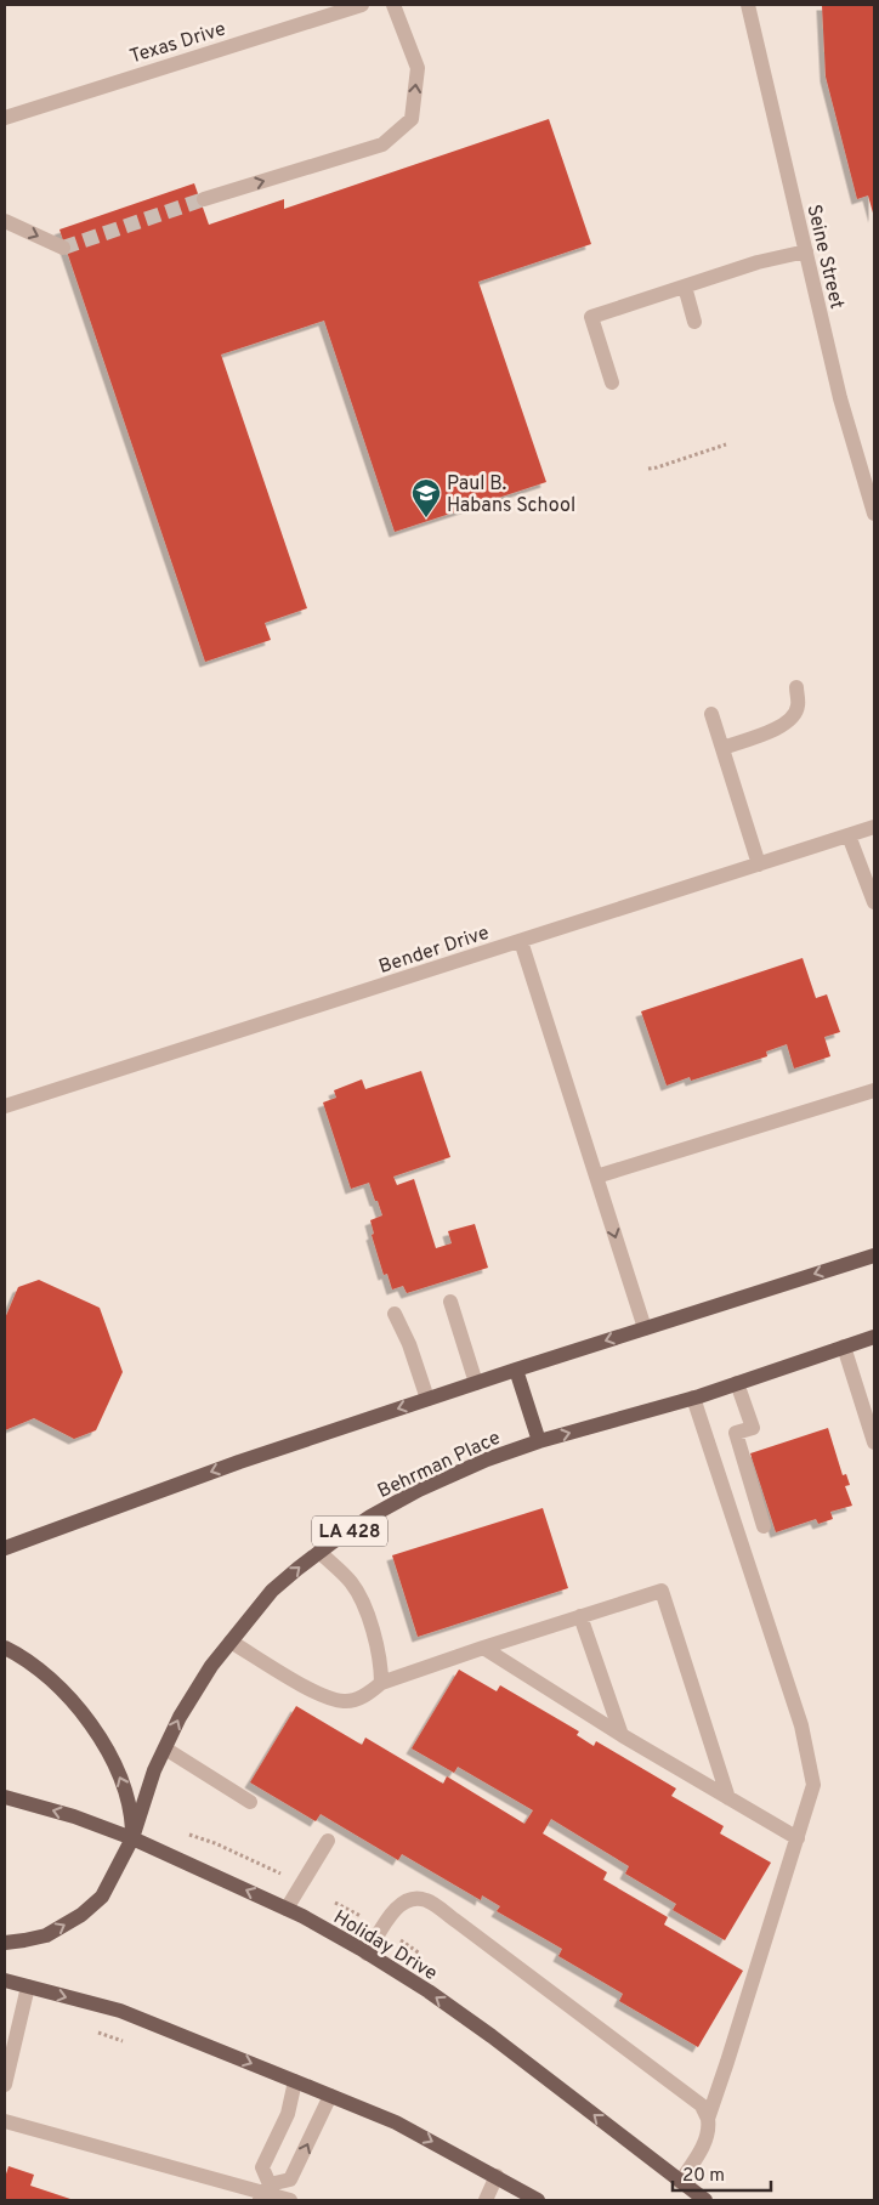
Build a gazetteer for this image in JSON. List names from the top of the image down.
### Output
{
  "streets": {
    "main road": ["Behrman Place", "LA 428", "Holiday Drive"],
    "street": ["Texas Drive", "Seine Street", "Bender Drive"]
  },
  "crossings": [
    ["Behrman Place", "Holiday Drive"]
  ],
  "places": {
    "school or university": ["Paul B. Habans School"]
  },
  "scale_bar": "20 m"
}
